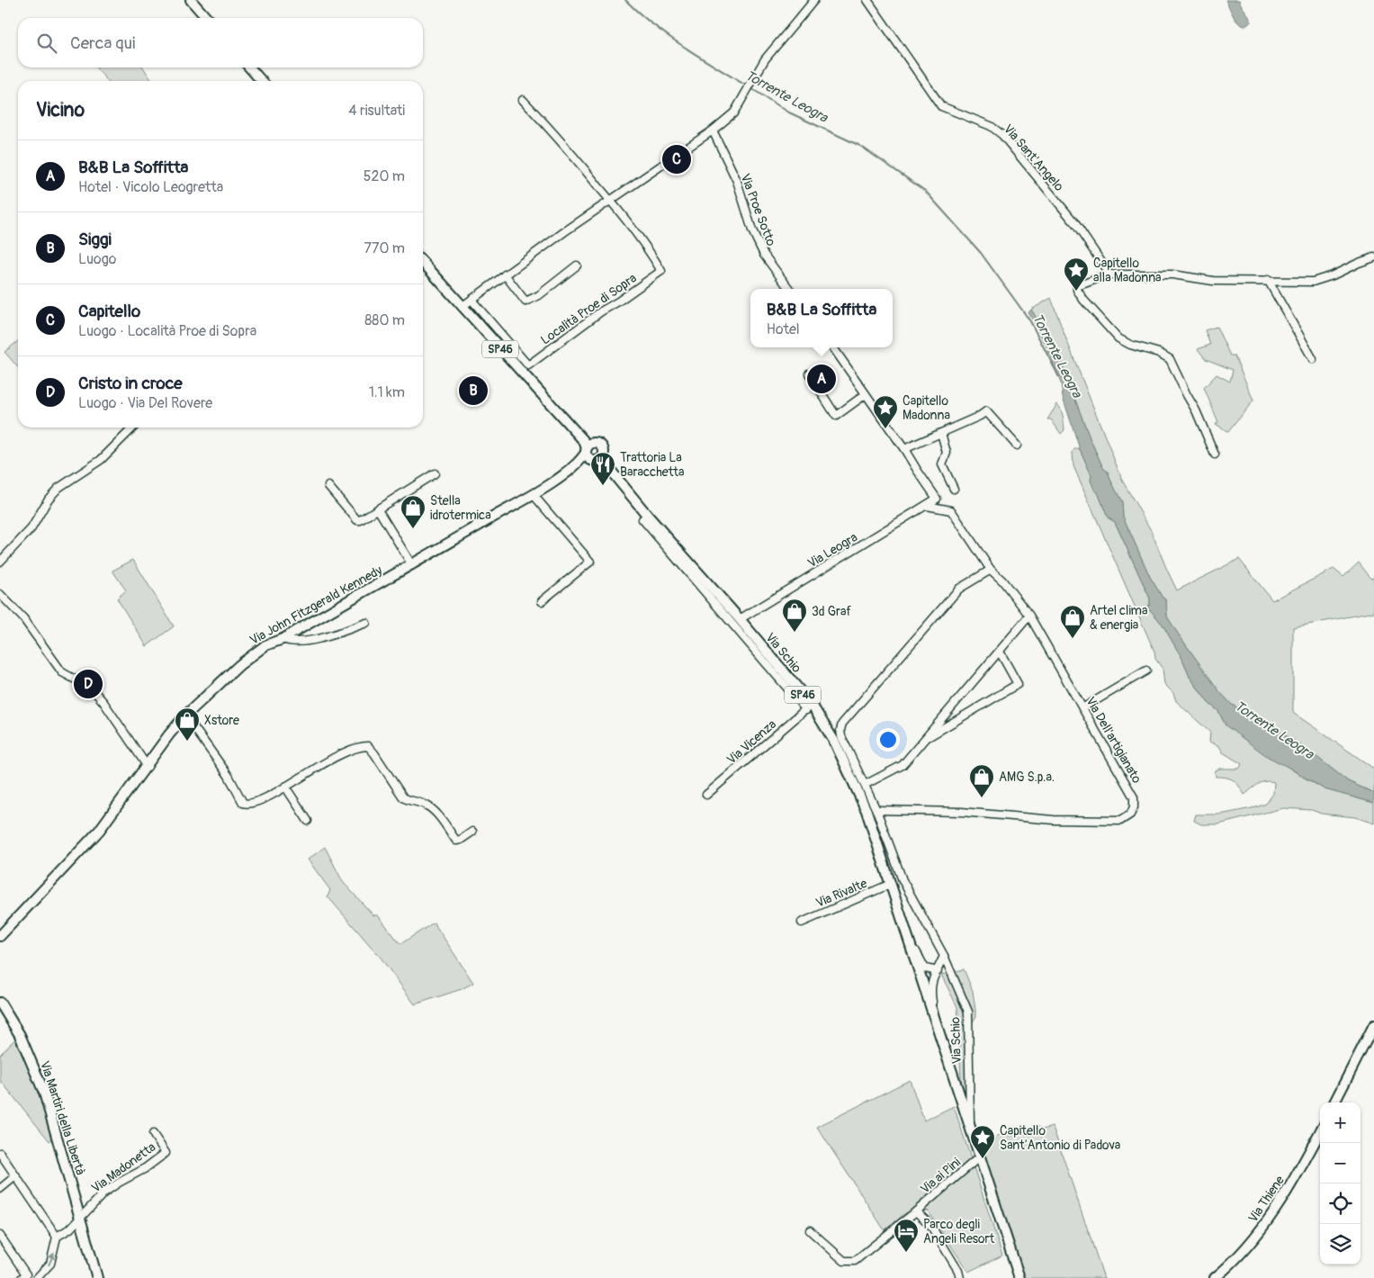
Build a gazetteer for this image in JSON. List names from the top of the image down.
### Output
{
  "streets": {
    "main road": [
      "SP46",
      "Via John Fitzgerald Kennedy",
      "Via Schio",
      "Via Martiri della Libertà",
      "Via Thiene"
    ],
    "street": [
      "Via Sant'Angelo",
      "Via Proe Sotto",
      "Località Proe di Sopra",
      "Via Leogra",
      "Via Dell'artigianato",
      "Via Vicenza",
      "Via Rivalte",
      "Via Madonetta",
      "Via ai Pini"
    ]
  },
  "crossings": [
    ["SP46", "Via John Fitzgerald Kennedy"],
    ["SP46", "Via Schio"],
    ["Via Leogra", "Via Schio"],
    ["Via Leogra", "Via Dell'artigianato"],
    ["Via John Fitzgerald Kennedy", "Via Schio"],
    ["Via Schio", "Via Dell'artigianato"],
    ["Via Schio", "Via Vicenza"],
    ["Via Schio", "Via Rivalte"],
    ["Via Schio", "Via ai Pini"],
    ["Via Martiri della Libertà", "Via Madonetta"]
  ],
  "water": ["Torrente Leogra"],
  "places": {
    "place": ["Capitello alla Madonna", "Capitello Madonna", "Capitello Sant'Antonio di Padova"],
    "restaurant": ["Trattoria La Baracchetta"],
    "shop": [
      "Stella idrotermica",
      "3d Graf",
      "Artel clima & energia",
      "Xstore",
      "AMG S.p.a."
    ],
    "hotel": ["Parco degli Angeli Resort"]
  },
  "page": {
    "search": "Cerca qui",
    "heading": ["Vicino", "4 risultati"],
    "list": [
      {
        "mark": "A",
        "name": "B&B La Soffitta",
        "note": "Hotel · Vicolo Leogretta",
        "value": "520 m"
      },
      {
        "mark": "B",
        "name": "Siggi",
        "note": "Luogo",
        "value": "770 m"
      },
      {
        "mark": "C",
        "name": "Capitello",
        "note": "Luogo · Località Proe di Sopra",
        "value": "880 m"
      },
      {
        "mark": "D",
        "name": "Cristo in croce",
        "note": "Luogo · Via Del Rovere",
        "value": "1.1 km"
      }
    ],
    "pins": [
      "C",
      "A",
      "B",
      "D"
    ],
    "popup": ["B&B La Soffitta", "Hotel"],
    "map_buttons": ["+", "−"]
  }
}
